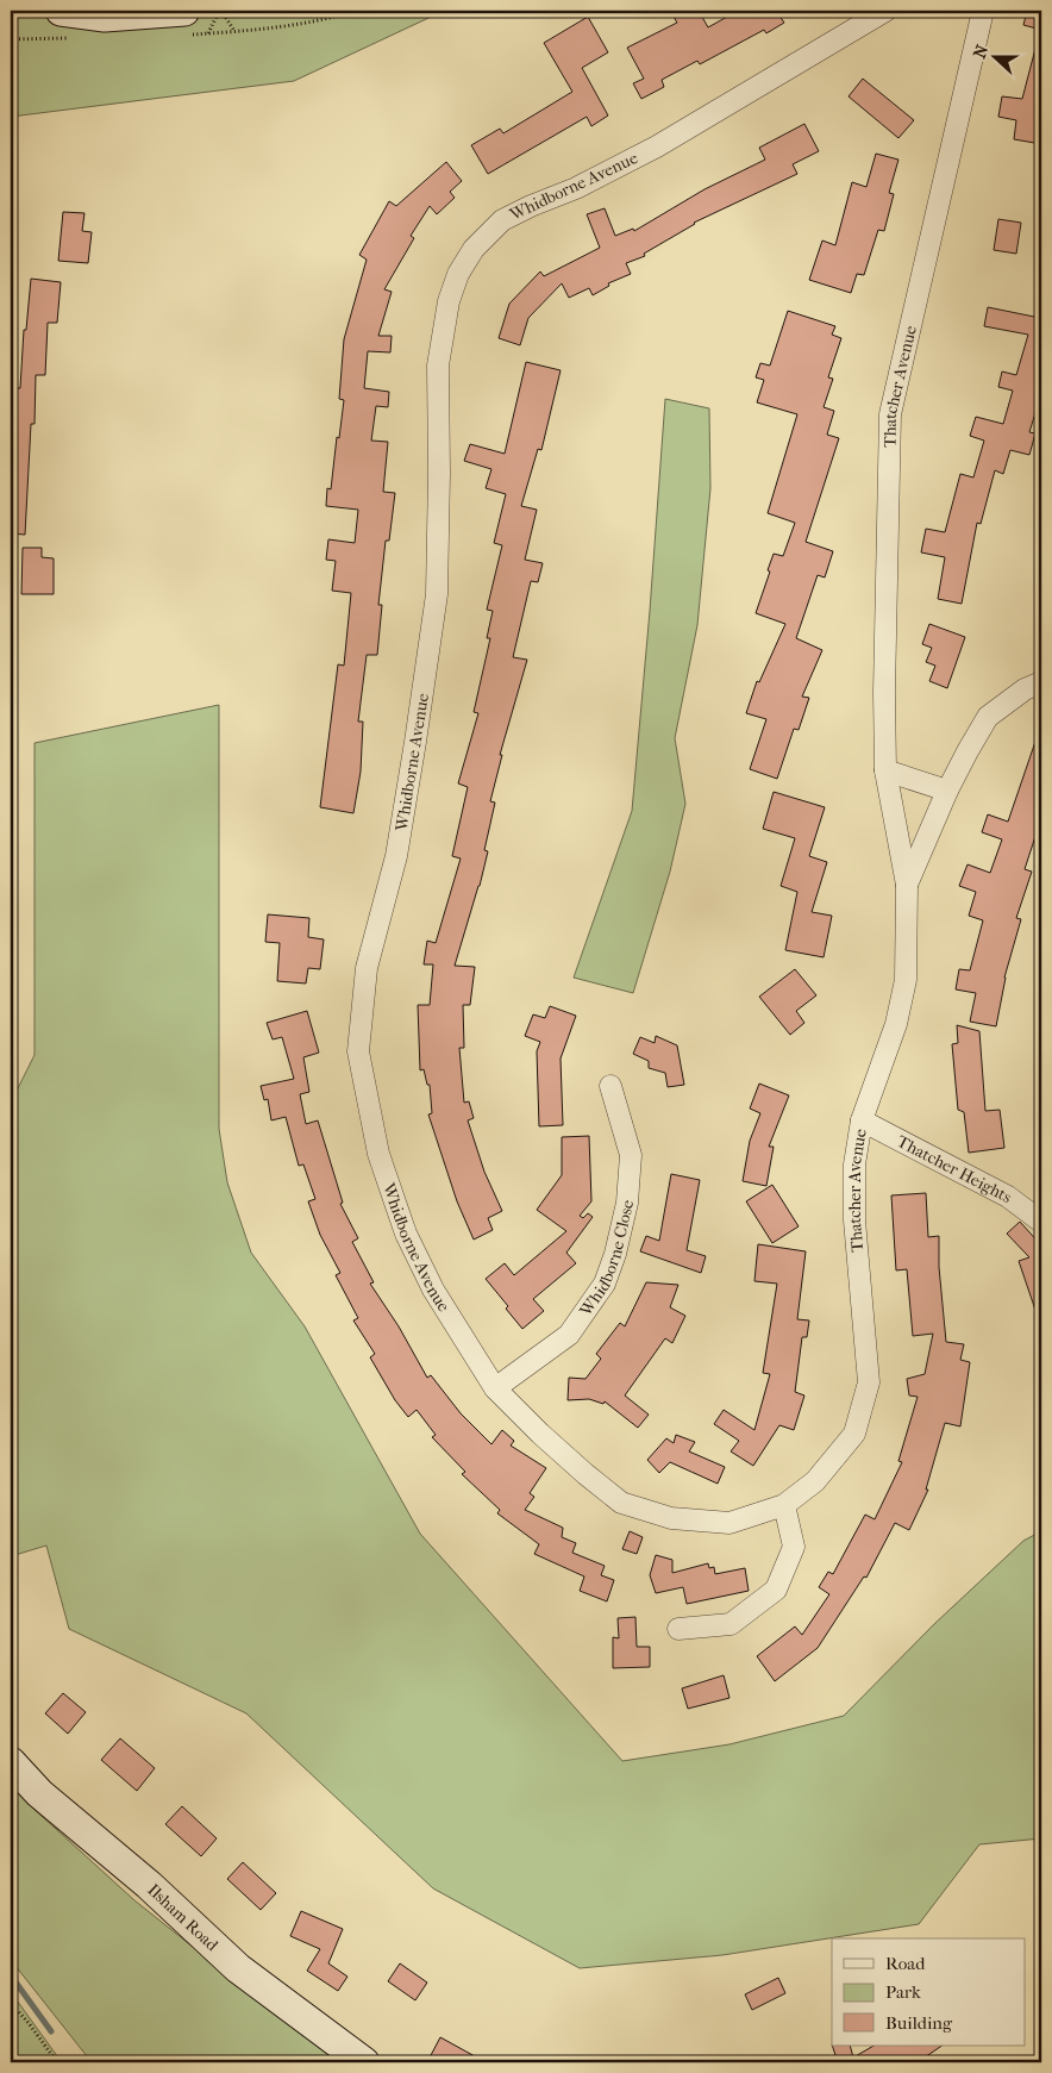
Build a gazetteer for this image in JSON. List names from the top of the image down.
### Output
{
  "streets": {
    "street": [
      "Whidborne Avenue",
      "Thatcher Avenue",
      "Thatcher Heights",
      "Whidborne Close",
      "Ilsham Road"
    ]
  },
  "crossings": [
    ["Whidborne Avenue", "Thatcher Avenue"],
    ["Whidborne Avenue", "Whidborne Close"],
    ["Thatcher Avenue", "Thatcher Heights"]
  ],
  "legend": ["Road", "Park", "Building"],
  "north": "left"
}
